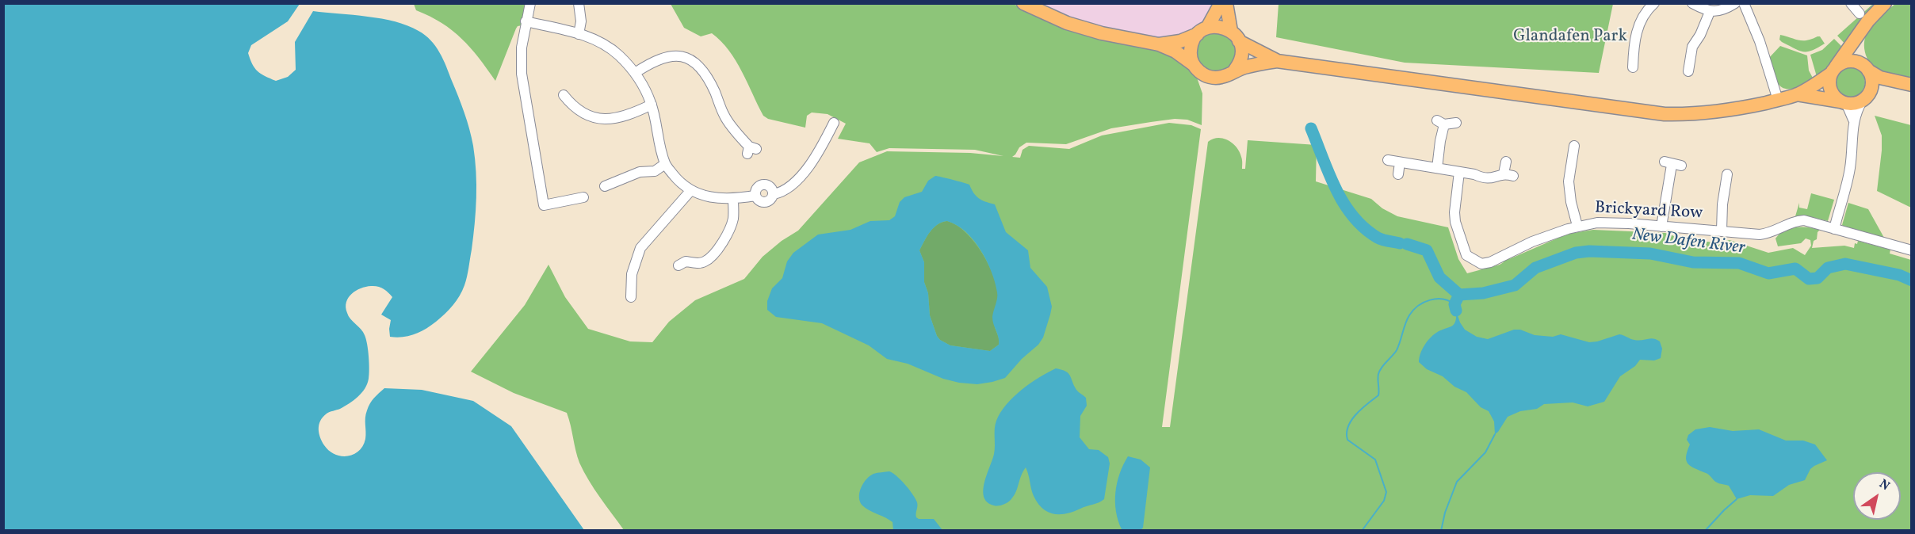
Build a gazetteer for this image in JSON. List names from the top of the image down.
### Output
{
  "streets": {
    "street": ["Brickyard Row"]
  },
  "water": ["New Dafen River"],
  "parks": ["Glandafen Park"],
  "north": "top right"
}
